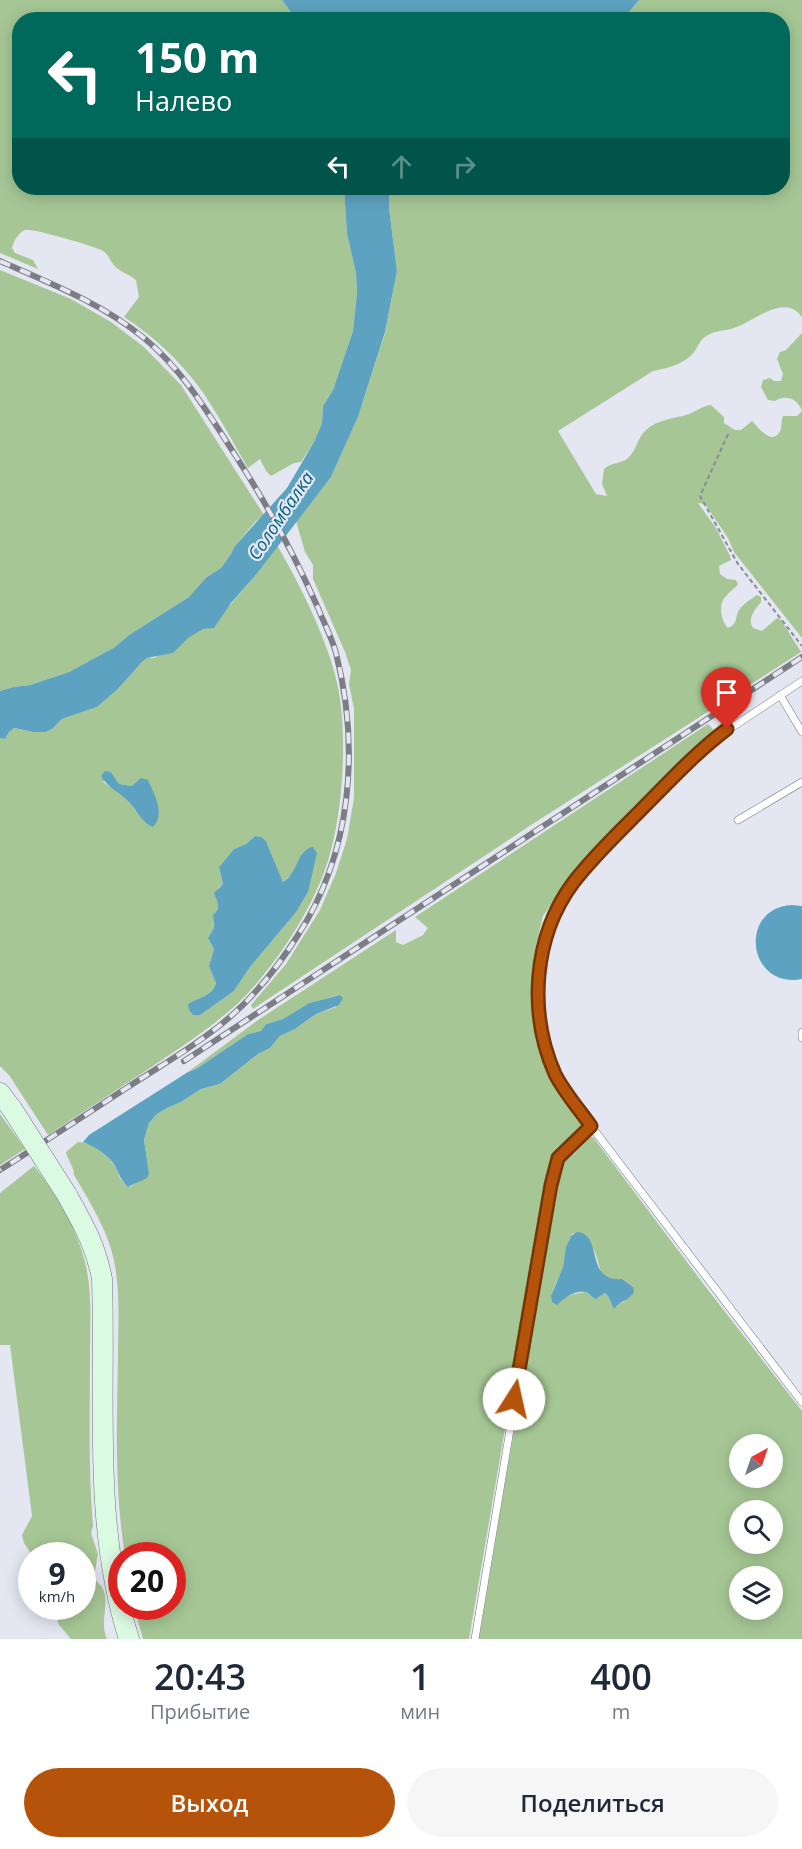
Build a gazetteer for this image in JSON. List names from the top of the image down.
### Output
{
  "water": ["Соломбалка"],
  "north": "top right",
  "page": {
    "turn": ["150 m", "Налево"],
    "speed": "9 km/h",
    "limit": "20",
    "eta": [
      "20:43",
      "Прибытие",
      "1",
      "мин",
      "400",
      "m"
    ],
    "buttons": ["Выход", "Поделиться"]
  }
}
